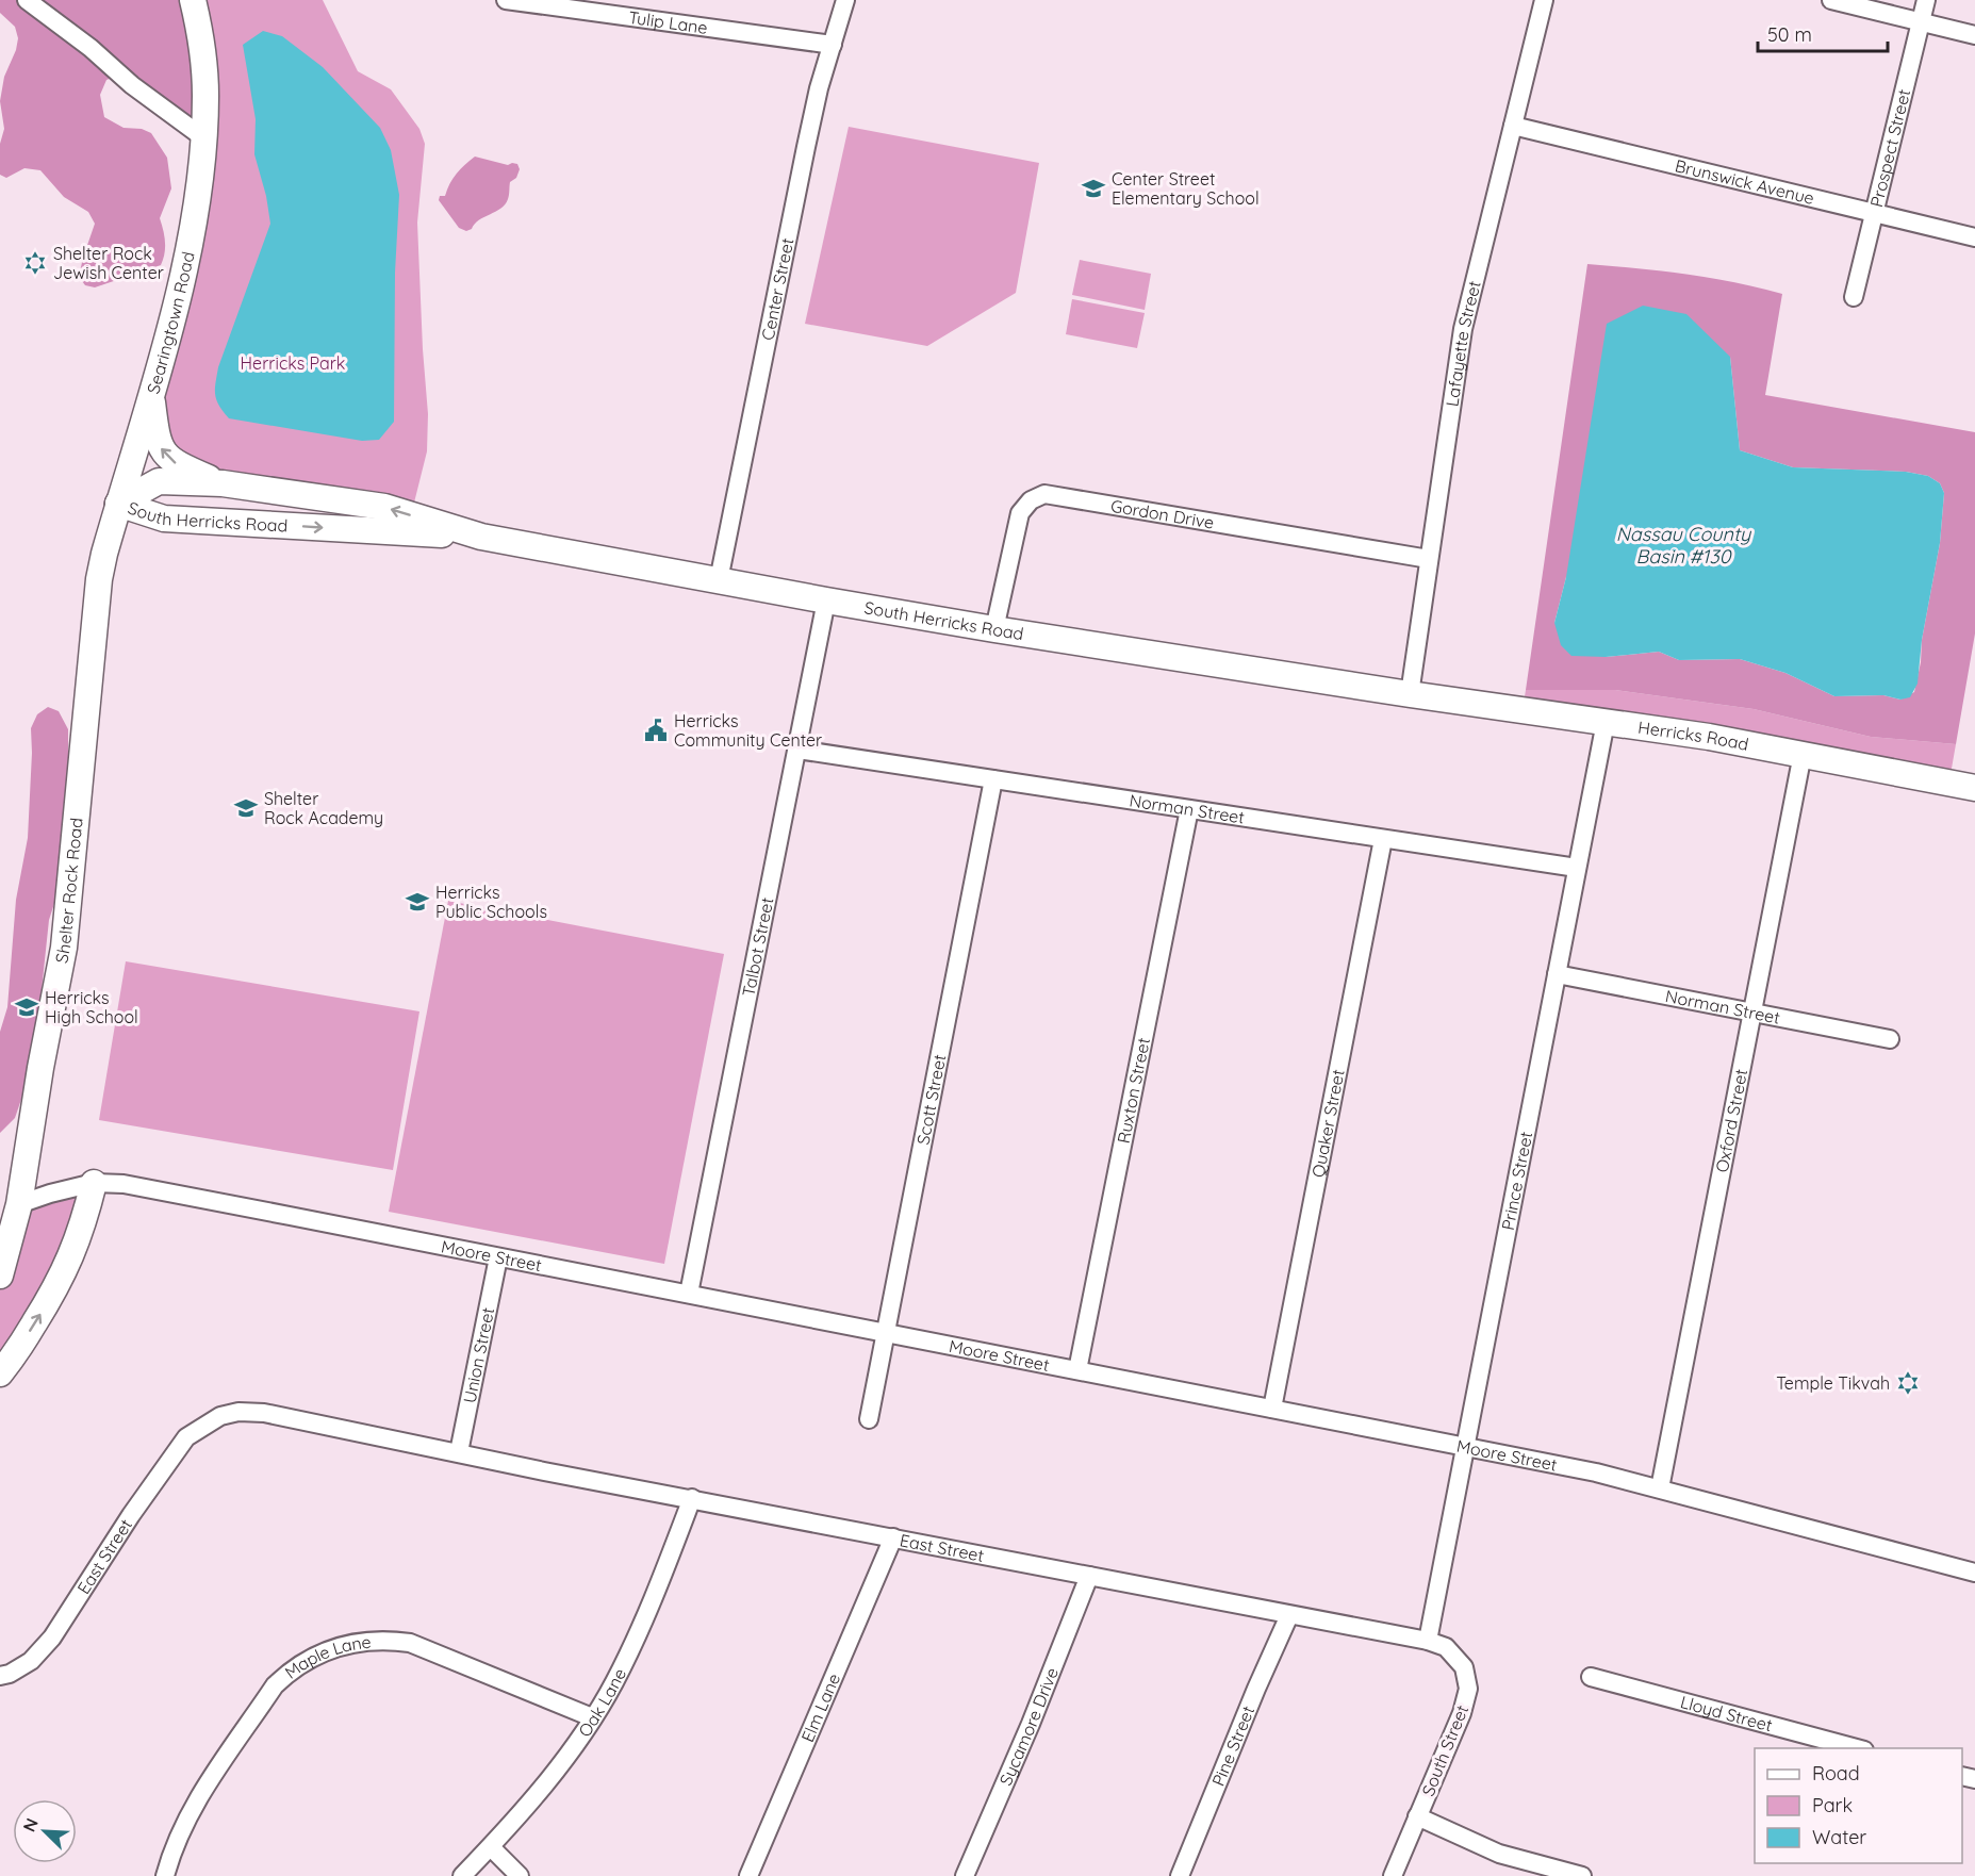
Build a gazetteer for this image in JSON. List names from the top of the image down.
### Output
{
  "streets": {
    "main road": [
      "Searingtown Road",
      "South Herricks Road",
      "Herricks Road",
      "Shelter Rock Road"
    ],
    "street": [
      "Tulip Lane",
      "Prospect Street",
      "Brunswick Avenue",
      "Center Street",
      "Lafayette Street",
      "Gordon Drive",
      "Norman Street",
      "Talbot Street",
      "Ruxton Street",
      "Scott Street",
      "Oxford Street",
      "Quaker Street",
      "Prince Street",
      "Moore Street",
      "Union Street",
      "East Street",
      "Maple Lane",
      "Oak Lane",
      "Elm Lane",
      "Lloyd Street",
      "Sycamore Drive",
      "Pine Street",
      "South Street"
    ]
  },
  "crossings": [
    ["Tulip Lane", "Center Street"],
    ["Prospect Street", "Brunswick Avenue"],
    ["Brunswick Avenue", "Lafayette Street"],
    ["Center Street", "South Herricks Road"],
    ["Searingtown Road", "South Herricks Road"],
    ["Searingtown Road", "Shelter Rock Road"],
    ["Lafayette Street", "Gordon Drive"],
    ["Lafayette Street", "South Herricks Road"],
    ["Lafayette Street", "Herricks Road"],
    ["Gordon Drive", "South Herricks Road"],
    ["South Herricks Road", "Herricks Road"],
    ["South Herricks Road", "Shelter Rock Road"],
    ["South Herricks Road", "Talbot Street"],
    ["Herricks Road", "Oxford Street"],
    ["Herricks Road", "Prince Street"],
    ["Norman Street", "Talbot Street"],
    ["Norman Street", "Ruxton Street"],
    ["Norman Street", "Scott Street"],
    ["Norman Street", "Oxford Street"],
    ["Norman Street", "Quaker Street"],
    ["Norman Street", "Prince Street"],
    ["Shelter Rock Road", "Moore Street"],
    ["Talbot Street", "Moore Street"],
    ["Ruxton Street", "Moore Street"],
    ["Scott Street", "Moore Street"],
    ["Oxford Street", "Moore Street"],
    ["Quaker Street", "Moore Street"],
    ["Prince Street", "Moore Street"],
    ["Prince Street", "East Street"],
    ["Prince Street", "South Street"],
    ["Moore Street", "Union Street"],
    ["Union Street", "East Street"],
    ["East Street", "Oak Lane"],
    ["East Street", "Elm Lane"],
    ["East Street", "Sycamore Drive"],
    ["East Street", "Pine Street"],
    ["East Street", "South Street"],
    ["Maple Lane", "Oak Lane"]
  ],
  "water": ["Nassau County Basin #130"],
  "parks": ["Herricks Park"],
  "places": {
    "school or university": [
      "Center Street Elementary School",
      "Shelter Rock Academy",
      "Herricks Public Schools",
      "Herricks High School"
    ],
    "synagogue": ["Shelter Rock Jewish Center", "Temple Tikvah"],
    "public building": ["Herricks Community Center"]
  },
  "legend": ["Road", "Park", "Water"],
  "scale_bar": "50 m",
  "north": "top left"
}
